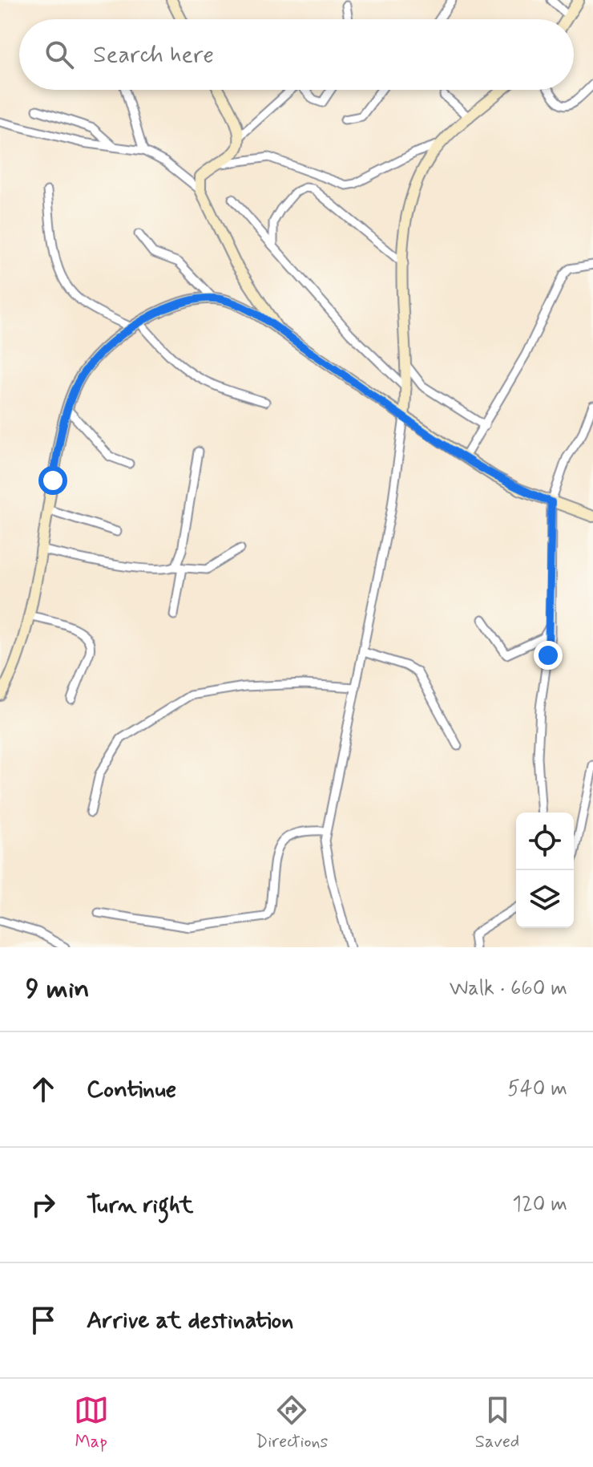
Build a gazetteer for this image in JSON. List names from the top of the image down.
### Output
{
  "page": {
    "search": "Search here",
    "heading": ["9 min", "Walk · 660 m"],
    "list": [
      ["Continue", "540 m"],
      ["Turn right", "120 m"],
      "Arrive at destination"
    ],
    "nav": ["Map", "Directions", "Saved"]
  }
}
